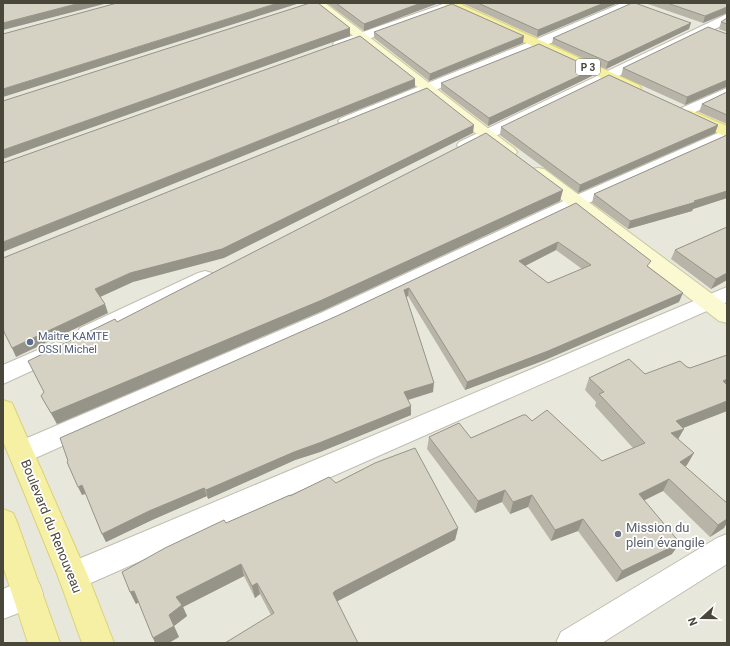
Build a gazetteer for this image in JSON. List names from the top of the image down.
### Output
{
  "streets": {
    "main road": ["P 3", "Boulevard du Renouveau"]
  },
  "places": ["Maitre KAMTE OSSI Michel", "Mission du plein évangile"],
  "north": "left"
}
